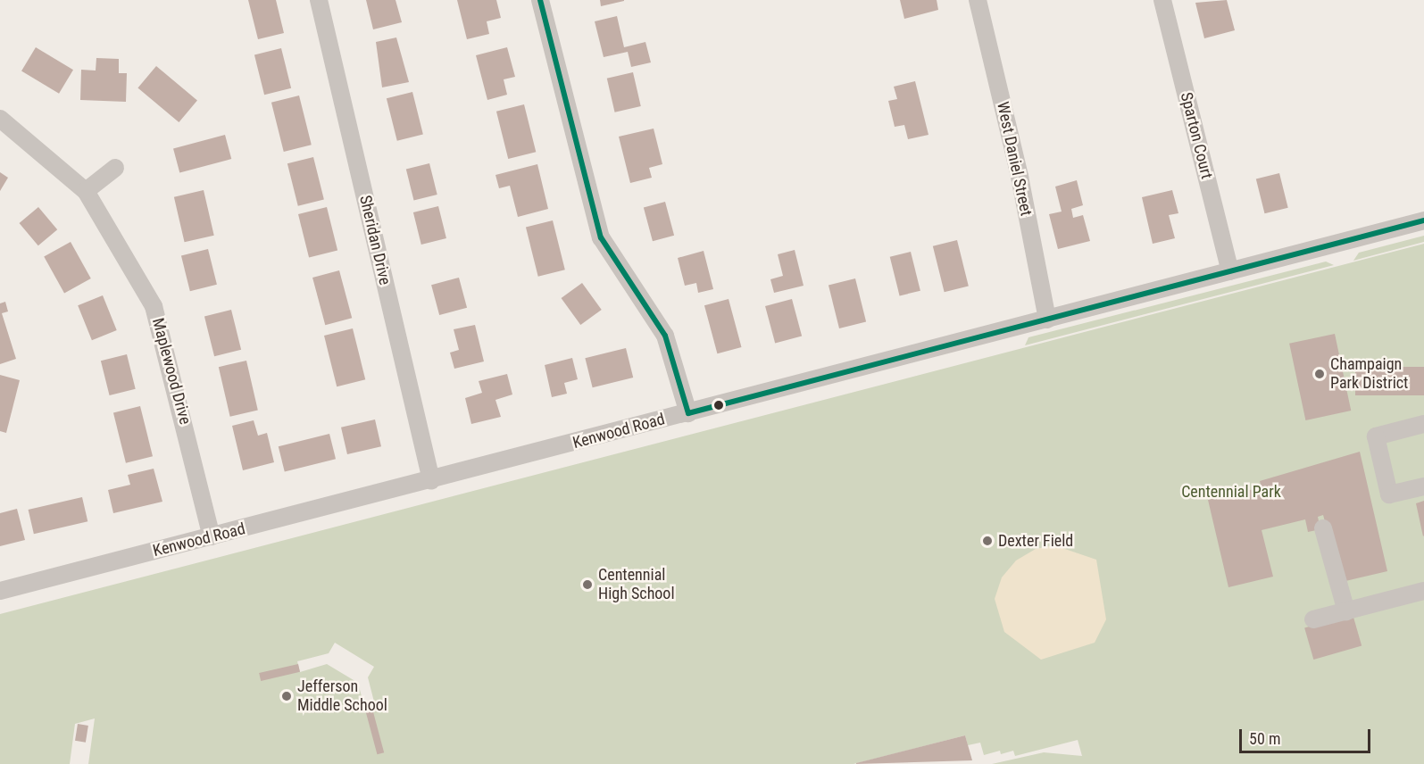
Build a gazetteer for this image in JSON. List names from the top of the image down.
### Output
{
  "streets": {
    "street": [
      "Sparton Court",
      "West Daniel Street",
      "Sheridan Drive",
      "Maplewood Drive",
      "Kenwood Road"
    ]
  },
  "crossings": [
    ["Sparton Court", "Kenwood Road"],
    ["West Daniel Street", "Kenwood Road"],
    ["Sheridan Drive", "Kenwood Road"],
    ["Maplewood Drive", "Kenwood Road"]
  ],
  "parks": ["Centennial Park"],
  "places": [
    "Champaign Park District",
    "Dexter Field",
    "Centennial High School",
    "Jefferson Middle School"
  ],
  "scale_bar": "50 m"
}
